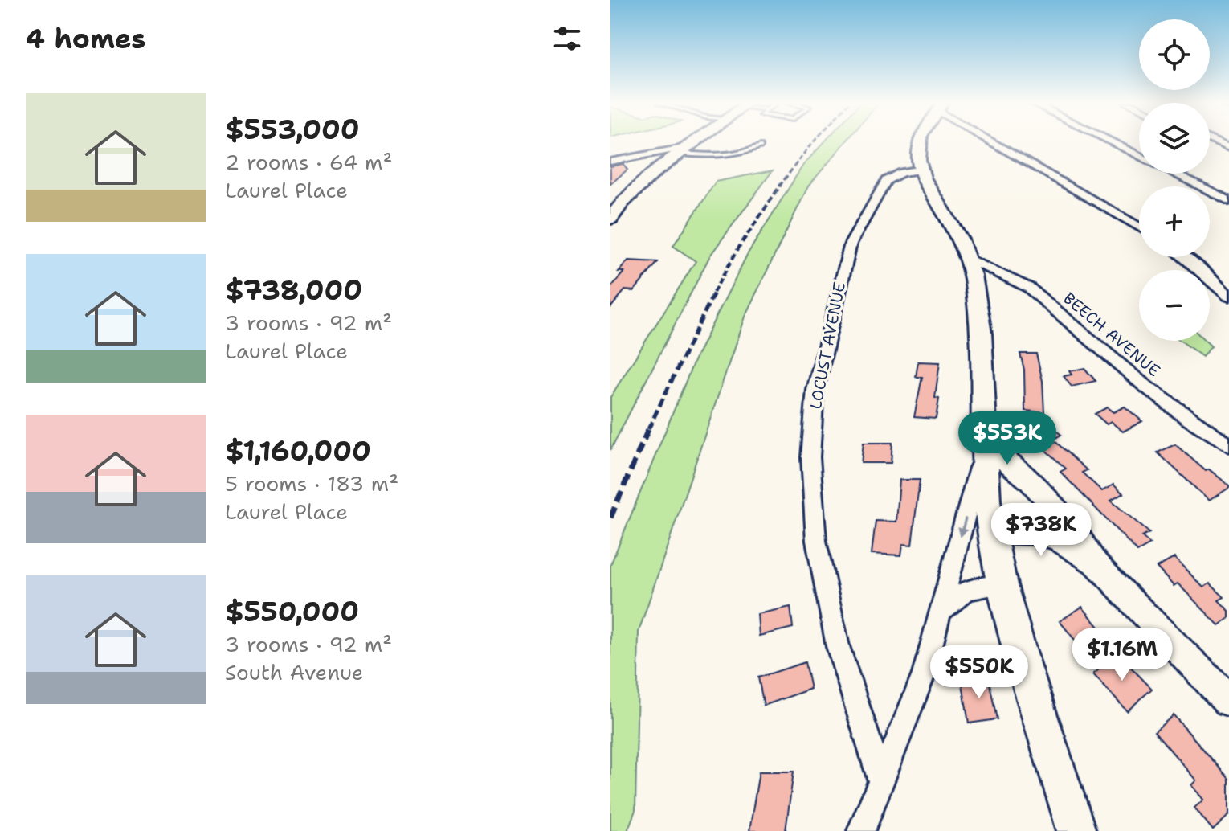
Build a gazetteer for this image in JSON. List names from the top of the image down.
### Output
{
  "streets": {
    "street": ["BEECH AVENUE", "LOCUST AVENUE"]
  },
  "page": {
    "heading": "4 homes",
    "map_buttons": ["+", "−"],
    "list": [
      {
        "name": "$553,000",
        "note": "2 rooms · 64 m² · Laurel Place"
      },
      {
        "name": "$738,000",
        "note": "3 rooms · 92 m² · Laurel Place"
      },
      {
        "name": "$1,160,000",
        "note": "5 rooms · 183 m² · Laurel Place"
      },
      {
        "name": "$550,000",
        "note": "3 rooms · 92 m² · South Avenue"
      }
    ],
    "price": [
      "$553K",
      "$738K",
      "$1.16M",
      "$550K"
    ]
  }
}
